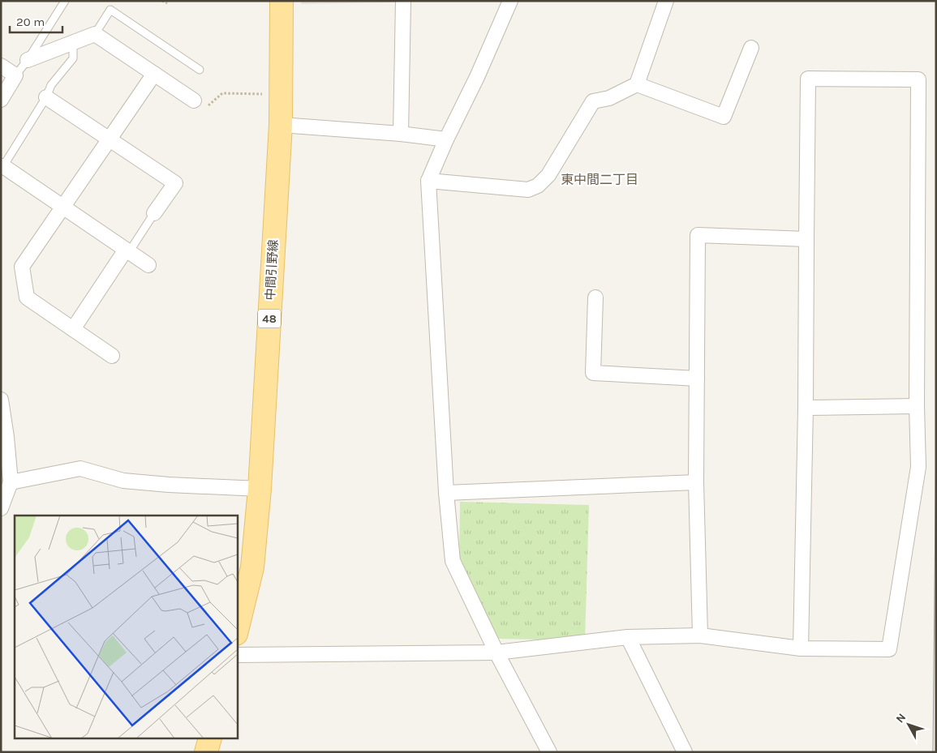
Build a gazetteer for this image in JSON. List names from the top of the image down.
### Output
{
  "streets": {
    "main road": ["中間引野線", "48"]
  },
  "districts": ["東中間二丁目"],
  "scale_bar": "20 m",
  "north": "top left"
}
